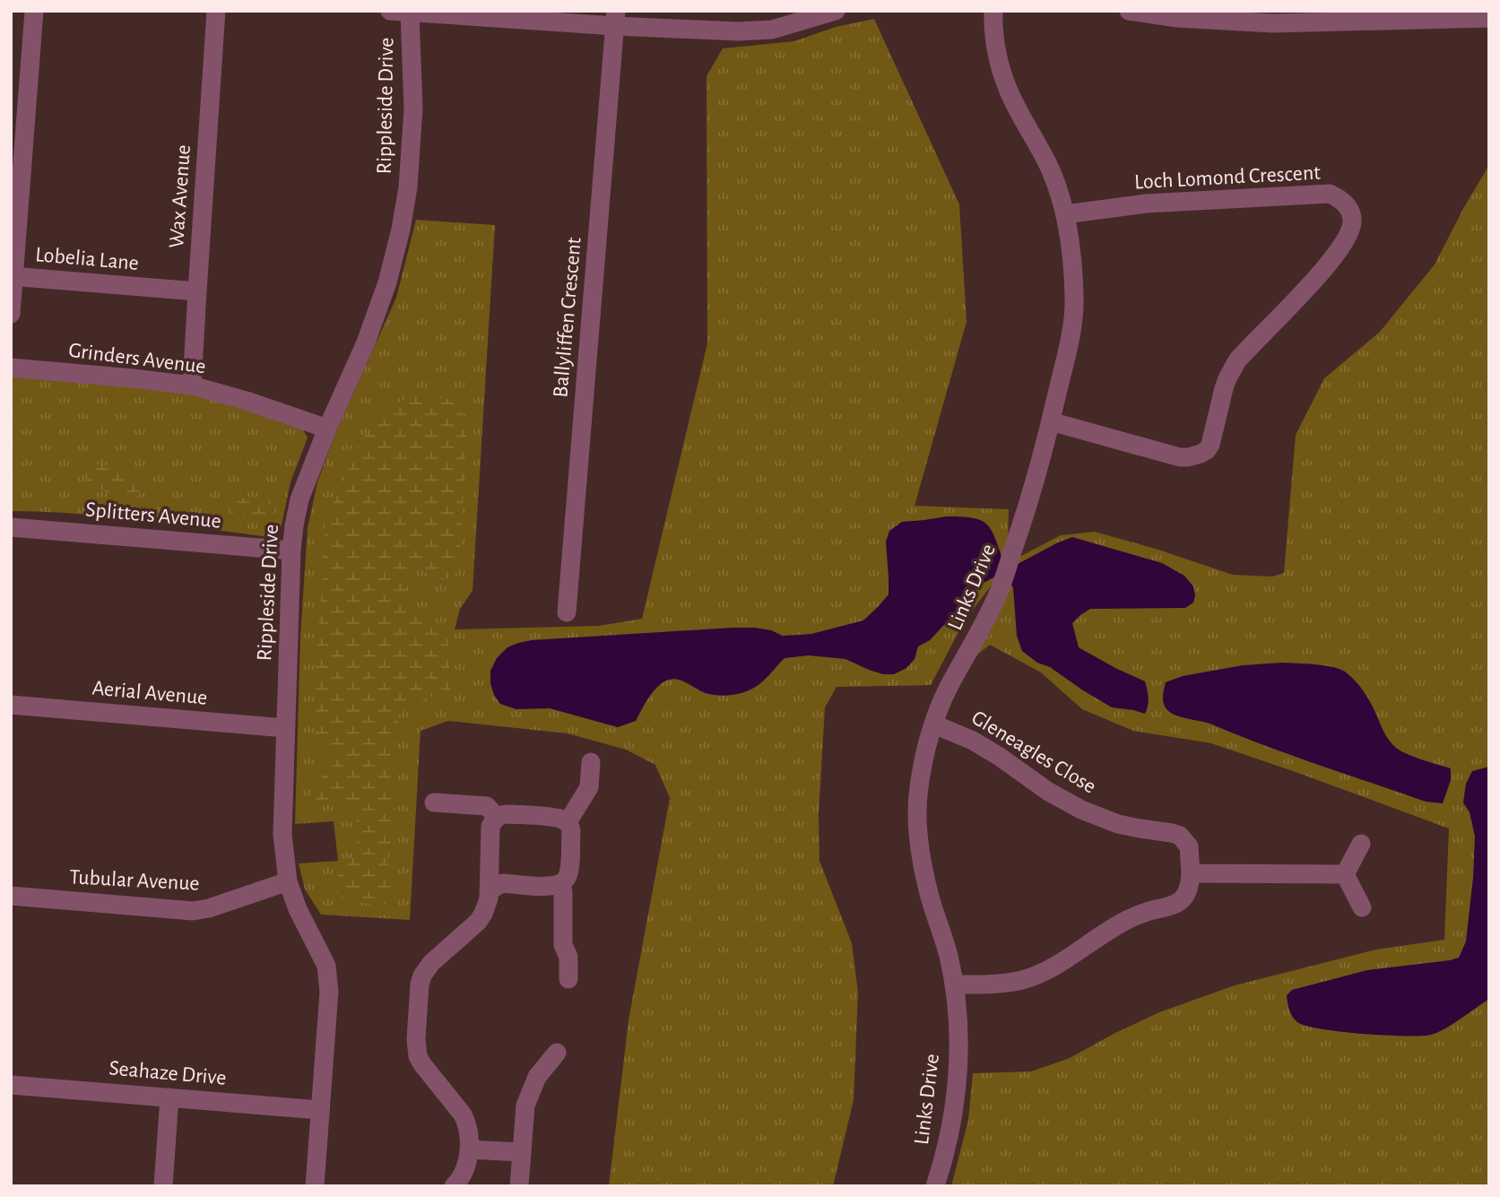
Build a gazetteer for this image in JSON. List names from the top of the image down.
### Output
{
  "streets": {
    "street": [
      "Rippleside Drive",
      "Loch Lomond Crescent",
      "Wax Avenue",
      "Lobelia Lane",
      "Ballyliffen Crescent",
      "Grinders Avenue",
      "Splitters Avenue",
      "Links Drive",
      "Aerial Avenue",
      "Gleneagles Close",
      "Tubular Avenue",
      "Seahaze Drive"
    ]
  },
  "crossings": [
    ["Rippleside Drive", "Grinders Avenue"],
    ["Rippleside Drive", "Splitters Avenue"],
    ["Rippleside Drive", "Aerial Avenue"],
    ["Rippleside Drive", "Tubular Avenue"],
    ["Rippleside Drive", "Seahaze Drive"],
    ["Loch Lomond Crescent", "Links Drive"],
    ["Wax Avenue", "Lobelia Lane"],
    ["Wax Avenue", "Grinders Avenue"],
    ["Links Drive", "Gleneagles Close"]
  ]
}
